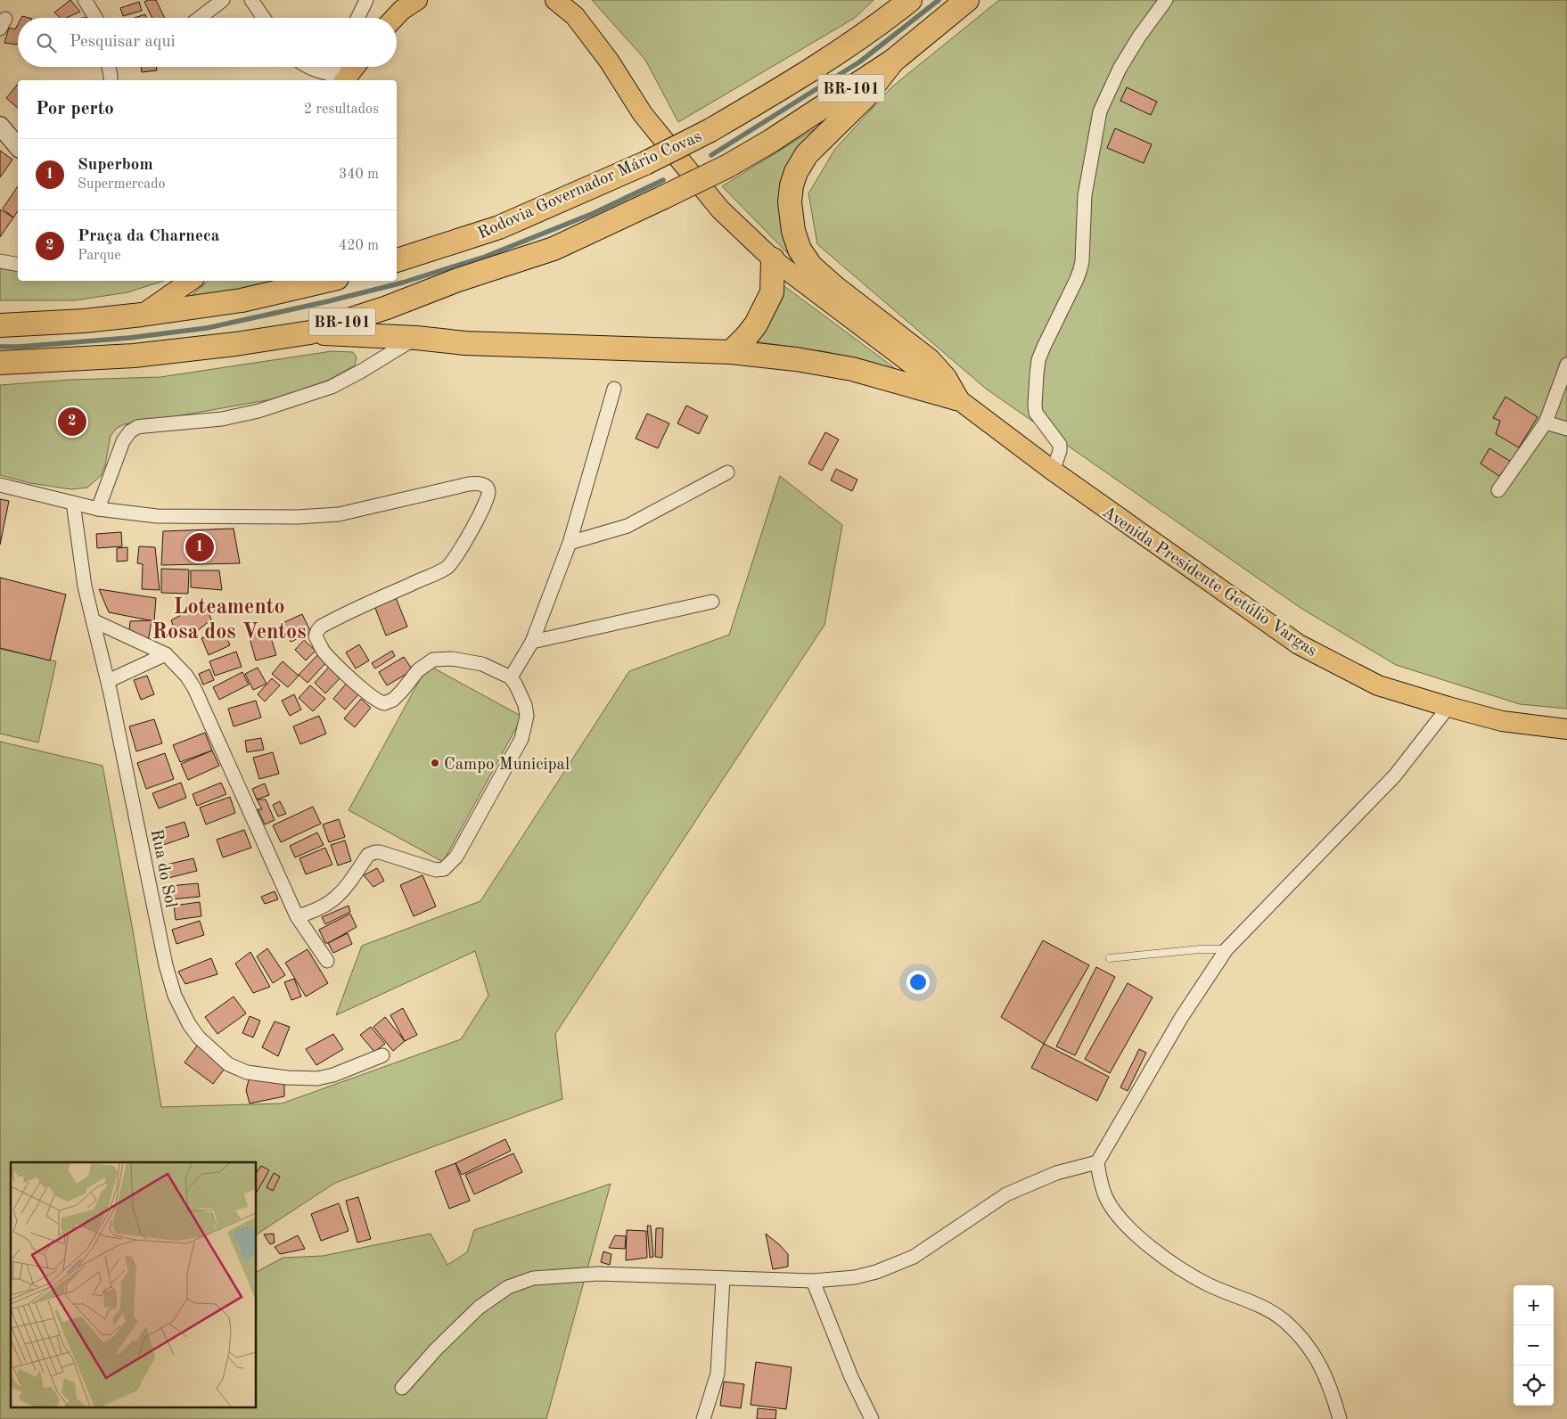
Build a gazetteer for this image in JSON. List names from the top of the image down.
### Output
{
  "streets": {
    "highway": ["BR-101", "Rodovia Governador Mário Covas"],
    "main road": ["Avenida Presidente Getúlio Vargas"],
    "street": ["Rua do Sol"]
  },
  "districts": ["Loteamento Rosa dos Ventos"],
  "places": ["Campo Municipal"],
  "page": {
    "search": "Pesquisar aqui",
    "heading": ["Por perto", "2 resultados"],
    "list": [
      {
        "mark": "1",
        "name": "Superbom",
        "note": "Supermercado",
        "value": "340 m"
      },
      {
        "mark": "2",
        "name": "Praça da Charneca",
        "note": "Parque",
        "value": "420 m"
      }
    ],
    "pins": ["2", "1"],
    "map_buttons": ["+", "−"]
  }
}
